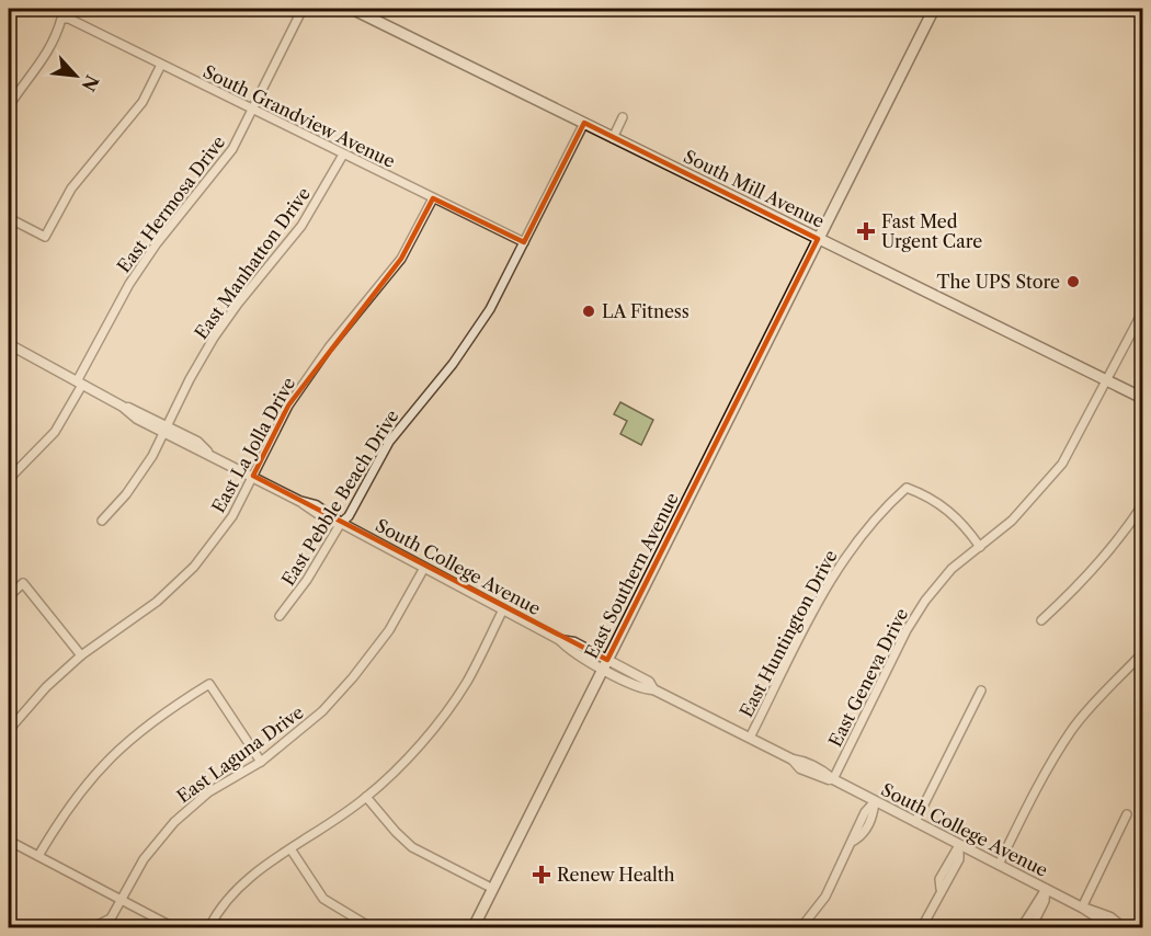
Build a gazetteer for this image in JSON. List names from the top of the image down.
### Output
{
  "streets": {
    "main road": ["South Mill Avenue", "East Southern Avenue"],
    "street": [
      "South Grandview Avenue",
      "East Hermosa Drive",
      "East Manhatton Drive",
      "East La Jolla Drive",
      "East Pebble Beach Drive",
      "South College Avenue",
      "East Huntington Drive",
      "East Geneva Drive",
      "East Laguna Drive"
    ]
  },
  "crossings": [
    ["South Grandview Avenue", "East Hermosa Drive"],
    ["South Grandview Avenue", "East Manhatton Drive"],
    ["South Grandview Avenue", "East La Jolla Drive"],
    ["South Grandview Avenue", "East Pebble Beach Drive"],
    ["South Mill Avenue", "East Pebble Beach Drive"],
    ["South Mill Avenue", "East Southern Avenue"],
    ["South Mill Avenue", "East Geneva Drive"],
    ["East Hermosa Drive", "South College Avenue"],
    ["East Manhatton Drive", "South College Avenue"],
    ["East La Jolla Drive", "South College Avenue"],
    ["East Pebble Beach Drive", "South College Avenue"],
    ["South College Avenue", "East Southern Avenue"],
    ["South College Avenue", "East Huntington Drive"],
    ["South College Avenue", "East Geneva Drive"],
    ["South College Avenue", "East Laguna Drive"],
    ["East Huntington Drive", "East Geneva Drive"]
  ],
  "places": {
    "health": ["Fast Med Urgent Care", "Renew Health"],
    "other": ["The UPS Store", "LA Fitness"]
  },
  "north": "bottom right"
}
